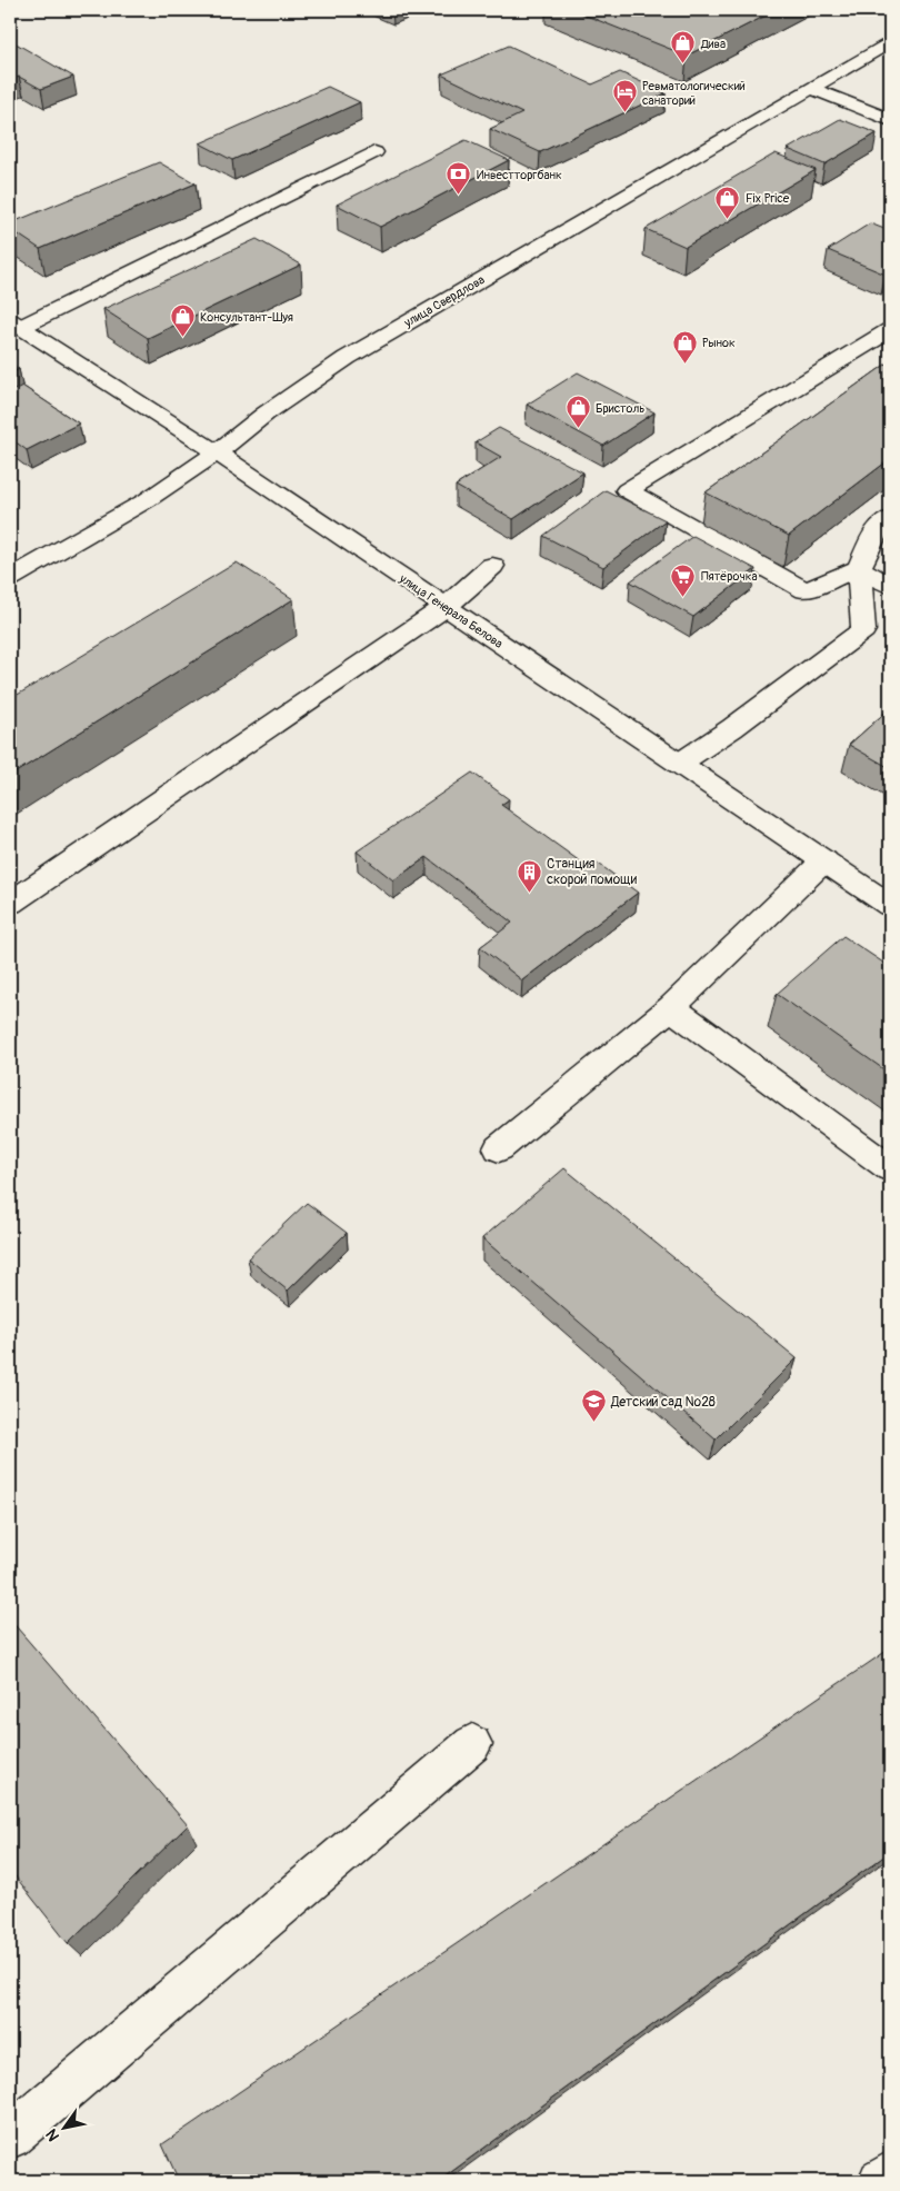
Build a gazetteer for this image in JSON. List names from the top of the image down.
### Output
{
  "streets": {
    "main road": ["улица Свердлова", "улица Генерала Белова"]
  },
  "crossings": [
    ["улица Свердлова", "улица Генерала Белова"]
  ],
  "places": {
    "shop": [
      "Дива",
      "Fix Price",
      "Консультант-Шуя",
      "Рынок",
      "Бристоль"
    ],
    "hotel": ["Ревматологический санаторий"],
    "bank": ["Инвестторгбанк"],
    "supermarket": ["Пятёрочка"],
    "building": ["Станция скорой помощи"],
    "school or university": ["Детский сад №28"]
  },
  "north": "bottom left"
}
